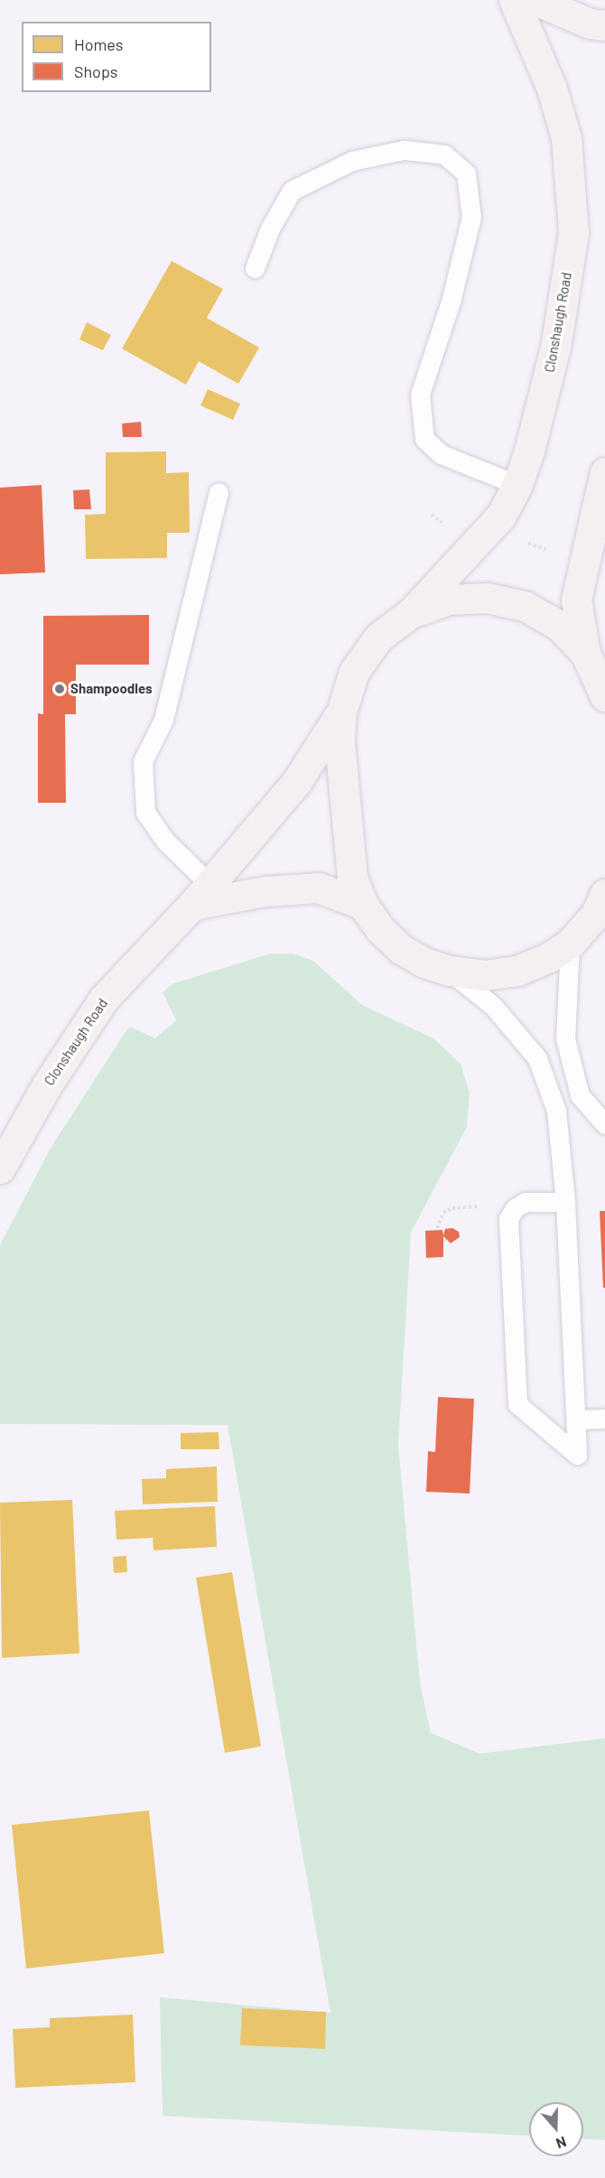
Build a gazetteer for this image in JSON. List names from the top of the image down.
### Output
{
  "streets": {
    "street": ["Clonshaugh Road"]
  },
  "places": ["Shampoodles"],
  "legend": ["Homes", "Shops"],
  "north": "bottom"
}
